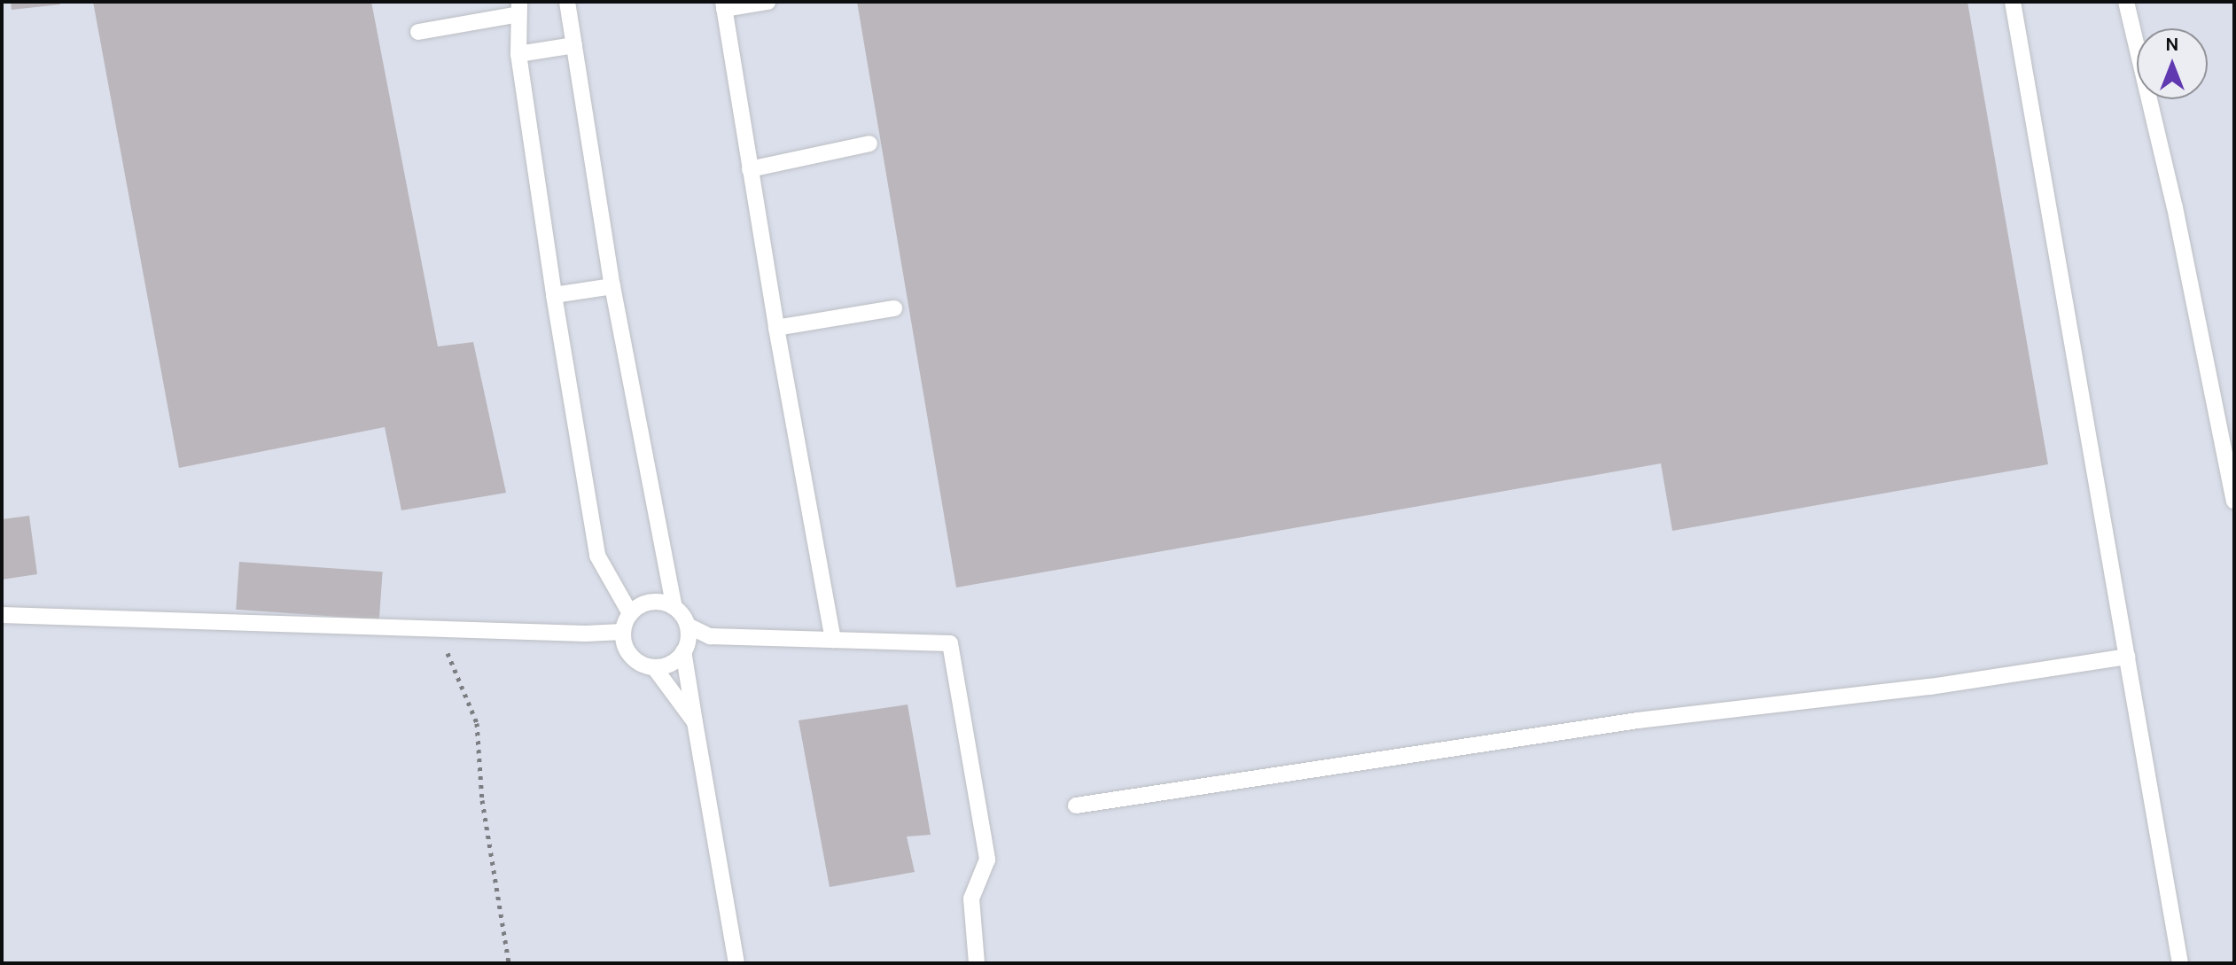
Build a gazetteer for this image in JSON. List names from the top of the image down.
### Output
{
  "north": "top"
}
